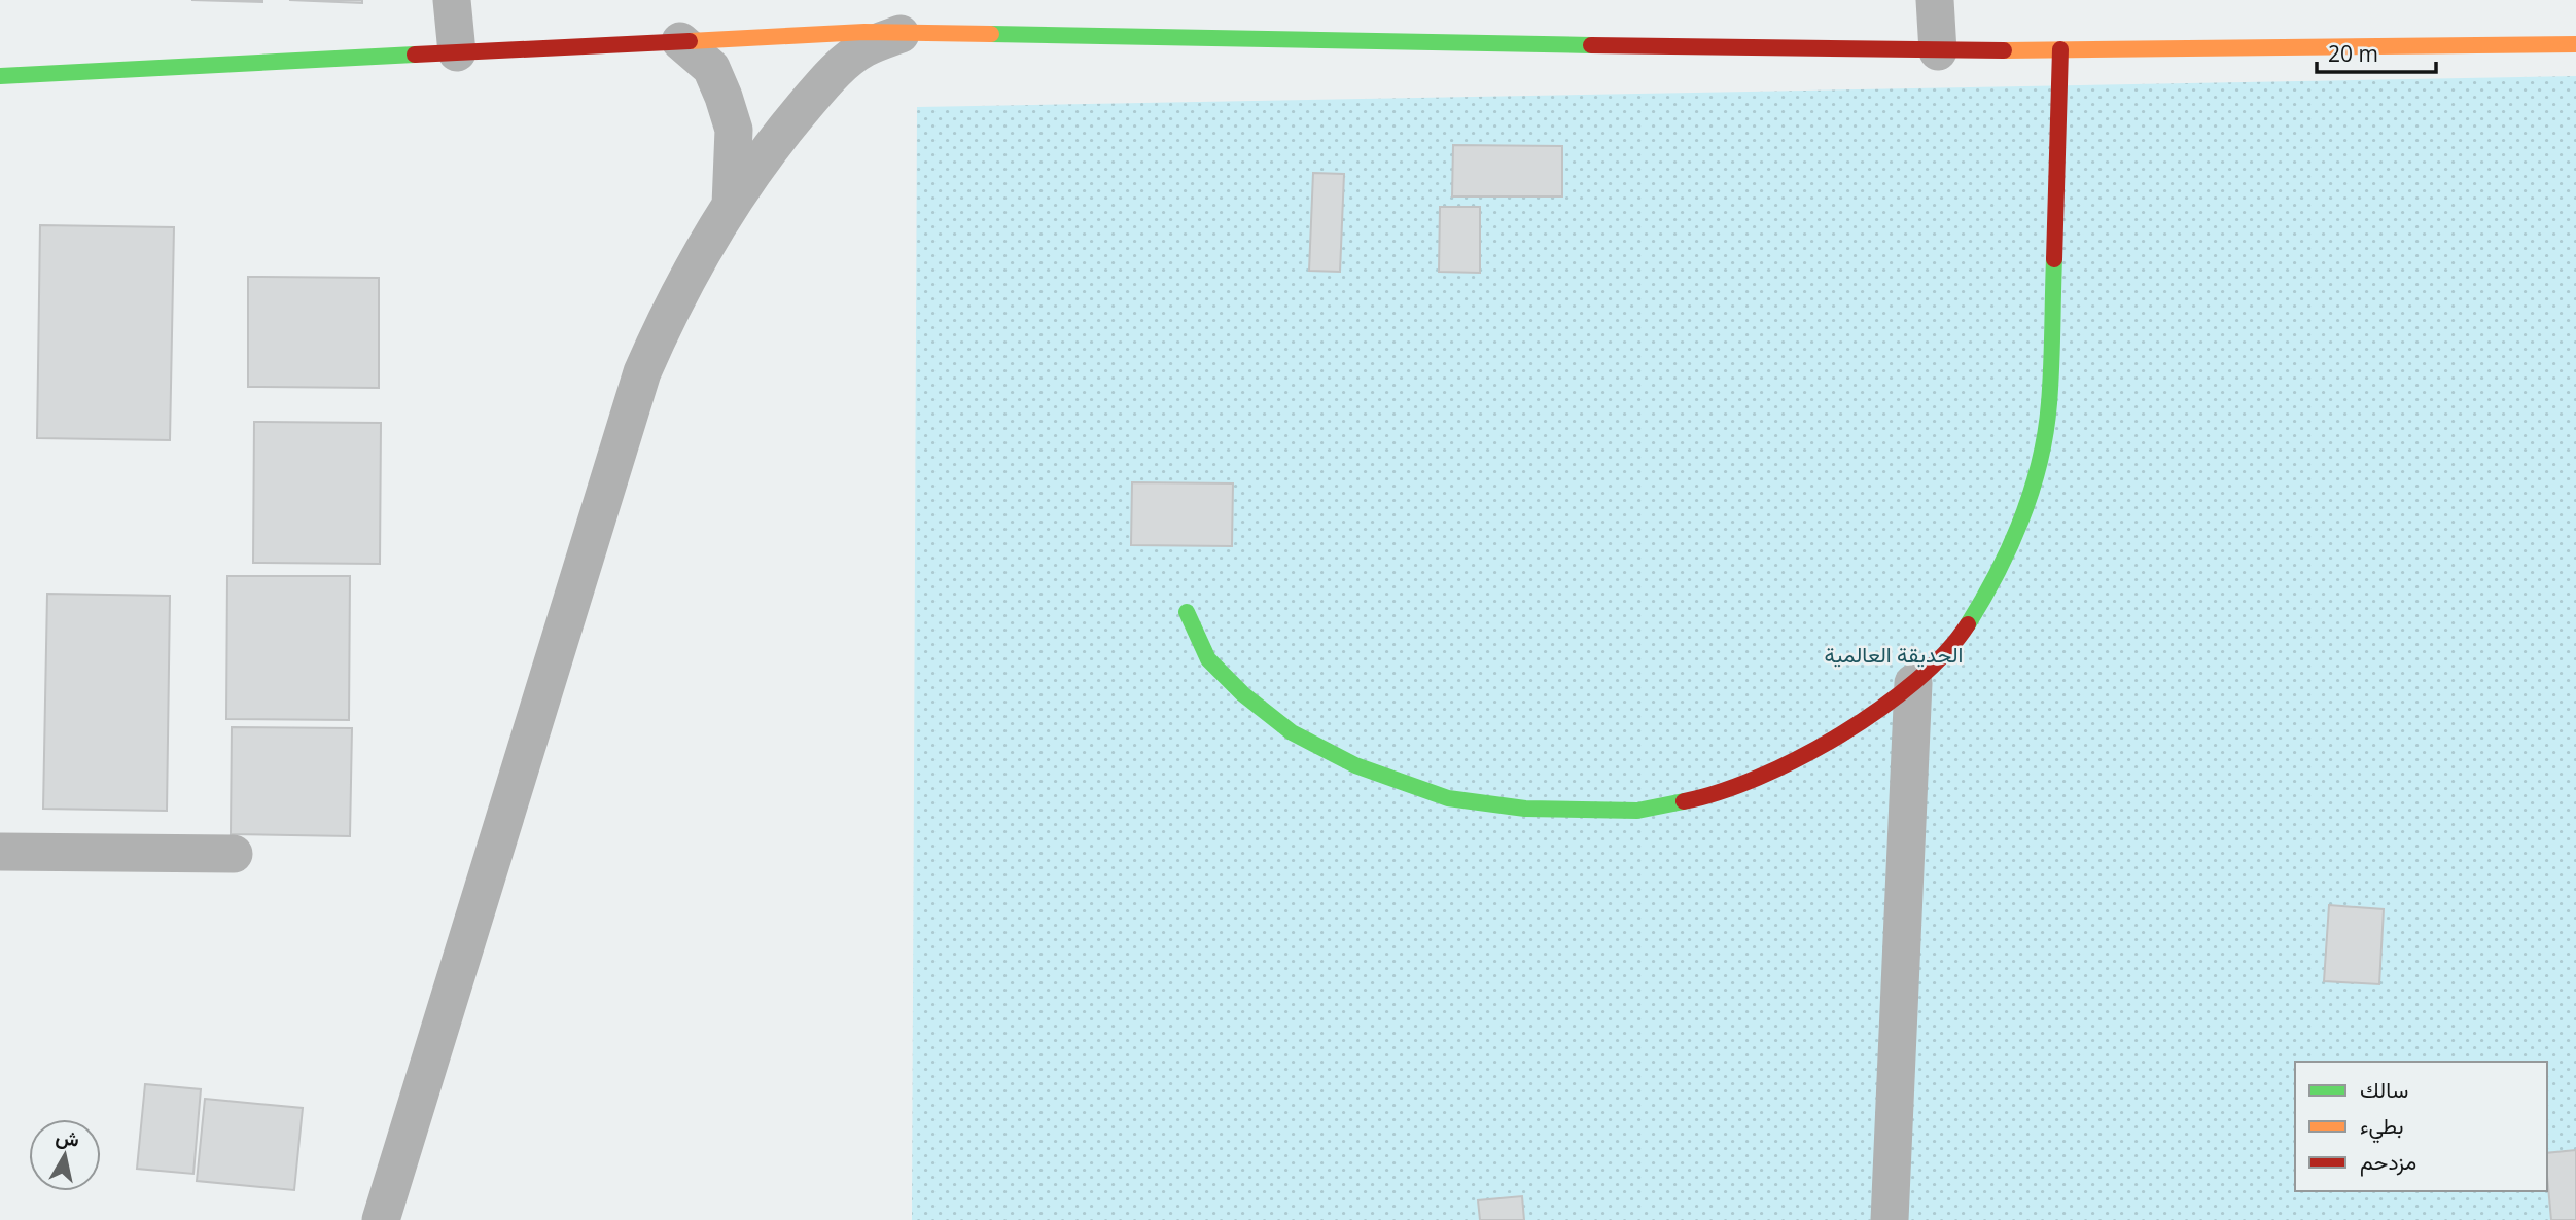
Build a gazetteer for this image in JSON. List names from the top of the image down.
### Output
{
  "parks": ["الحديقة العالمية"],
  "legend": ["سالك", "بطيء", "مزدحم"],
  "scale_bar": "20 m",
  "north": "top"
}
